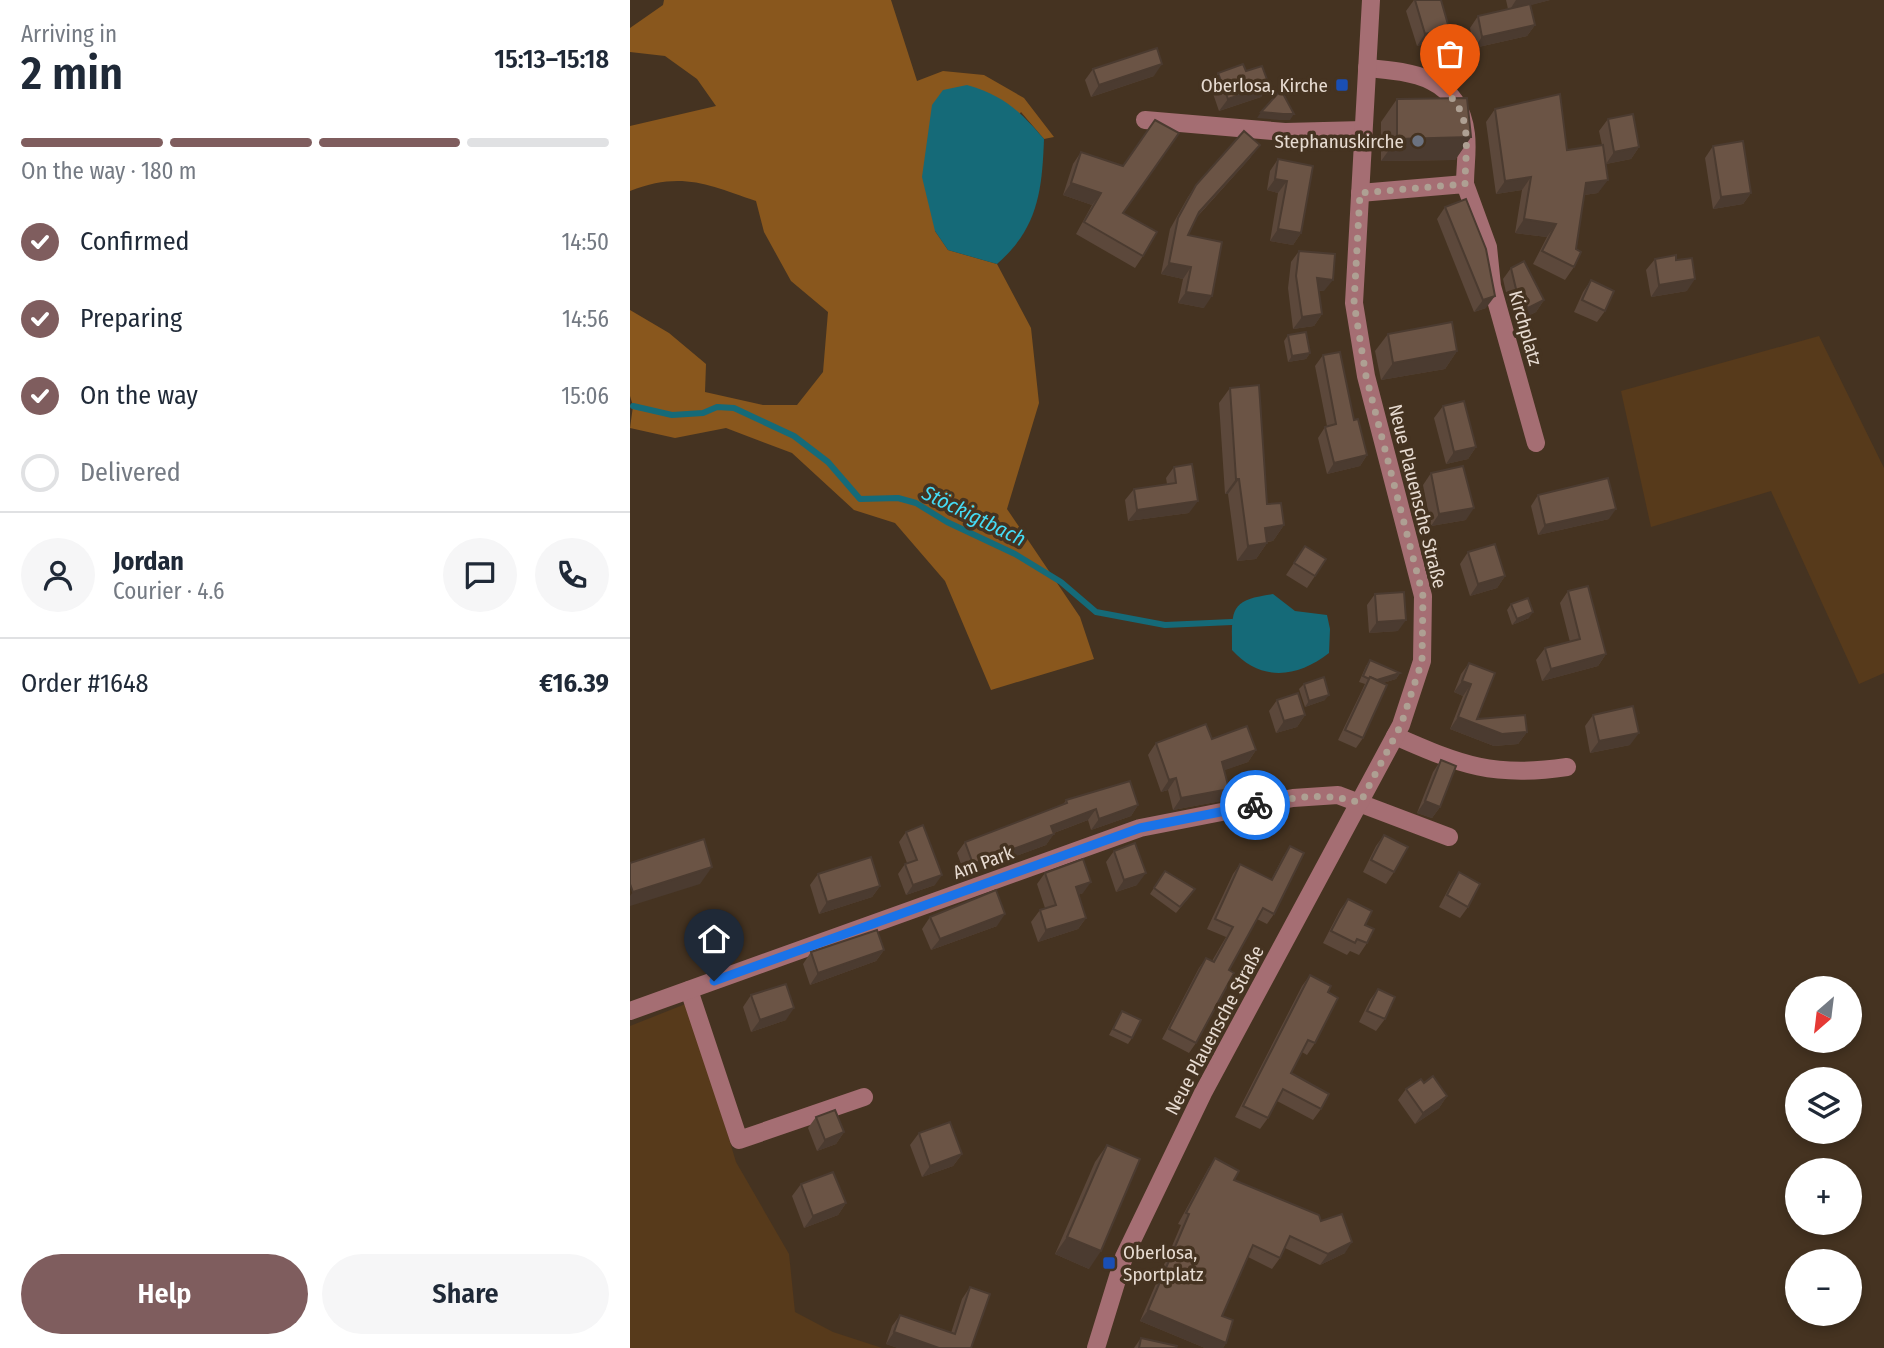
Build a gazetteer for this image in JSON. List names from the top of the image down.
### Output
{
  "streets": {
    "street": ["Kirchplatz", "Neue Plauensche Straße", "Am Park"]
  },
  "crossings": [
    ["Kirchplatz", "Neue Plauensche Straße"],
    ["Neue Plauensche Straße", "Am Park"]
  ],
  "water": ["Stöckigtbach"],
  "places": {
    "transit": ["Oberlosa, Kirche", "Oberlosa, Sportplatz"],
    "other": ["Stephanuskirche"]
  },
  "north": "bottom left",
  "page": {
    "heading": ["2 min", "Arriving in", "15:13–15:18"],
    "panel": [
      "Jordan",
      "Courier · 4.6",
      "Order #1648",
      "€16.39"
    ],
    "bar": "On the way · 180 m",
    "list": [
      ["Confirmed", "14:50"],
      ["Preparing", "14:56"],
      ["On the way", "15:06"],
      "Delivered"
    ],
    "map_buttons": ["+", "−"],
    "buttons": ["Help", "Share"]
  }
}
